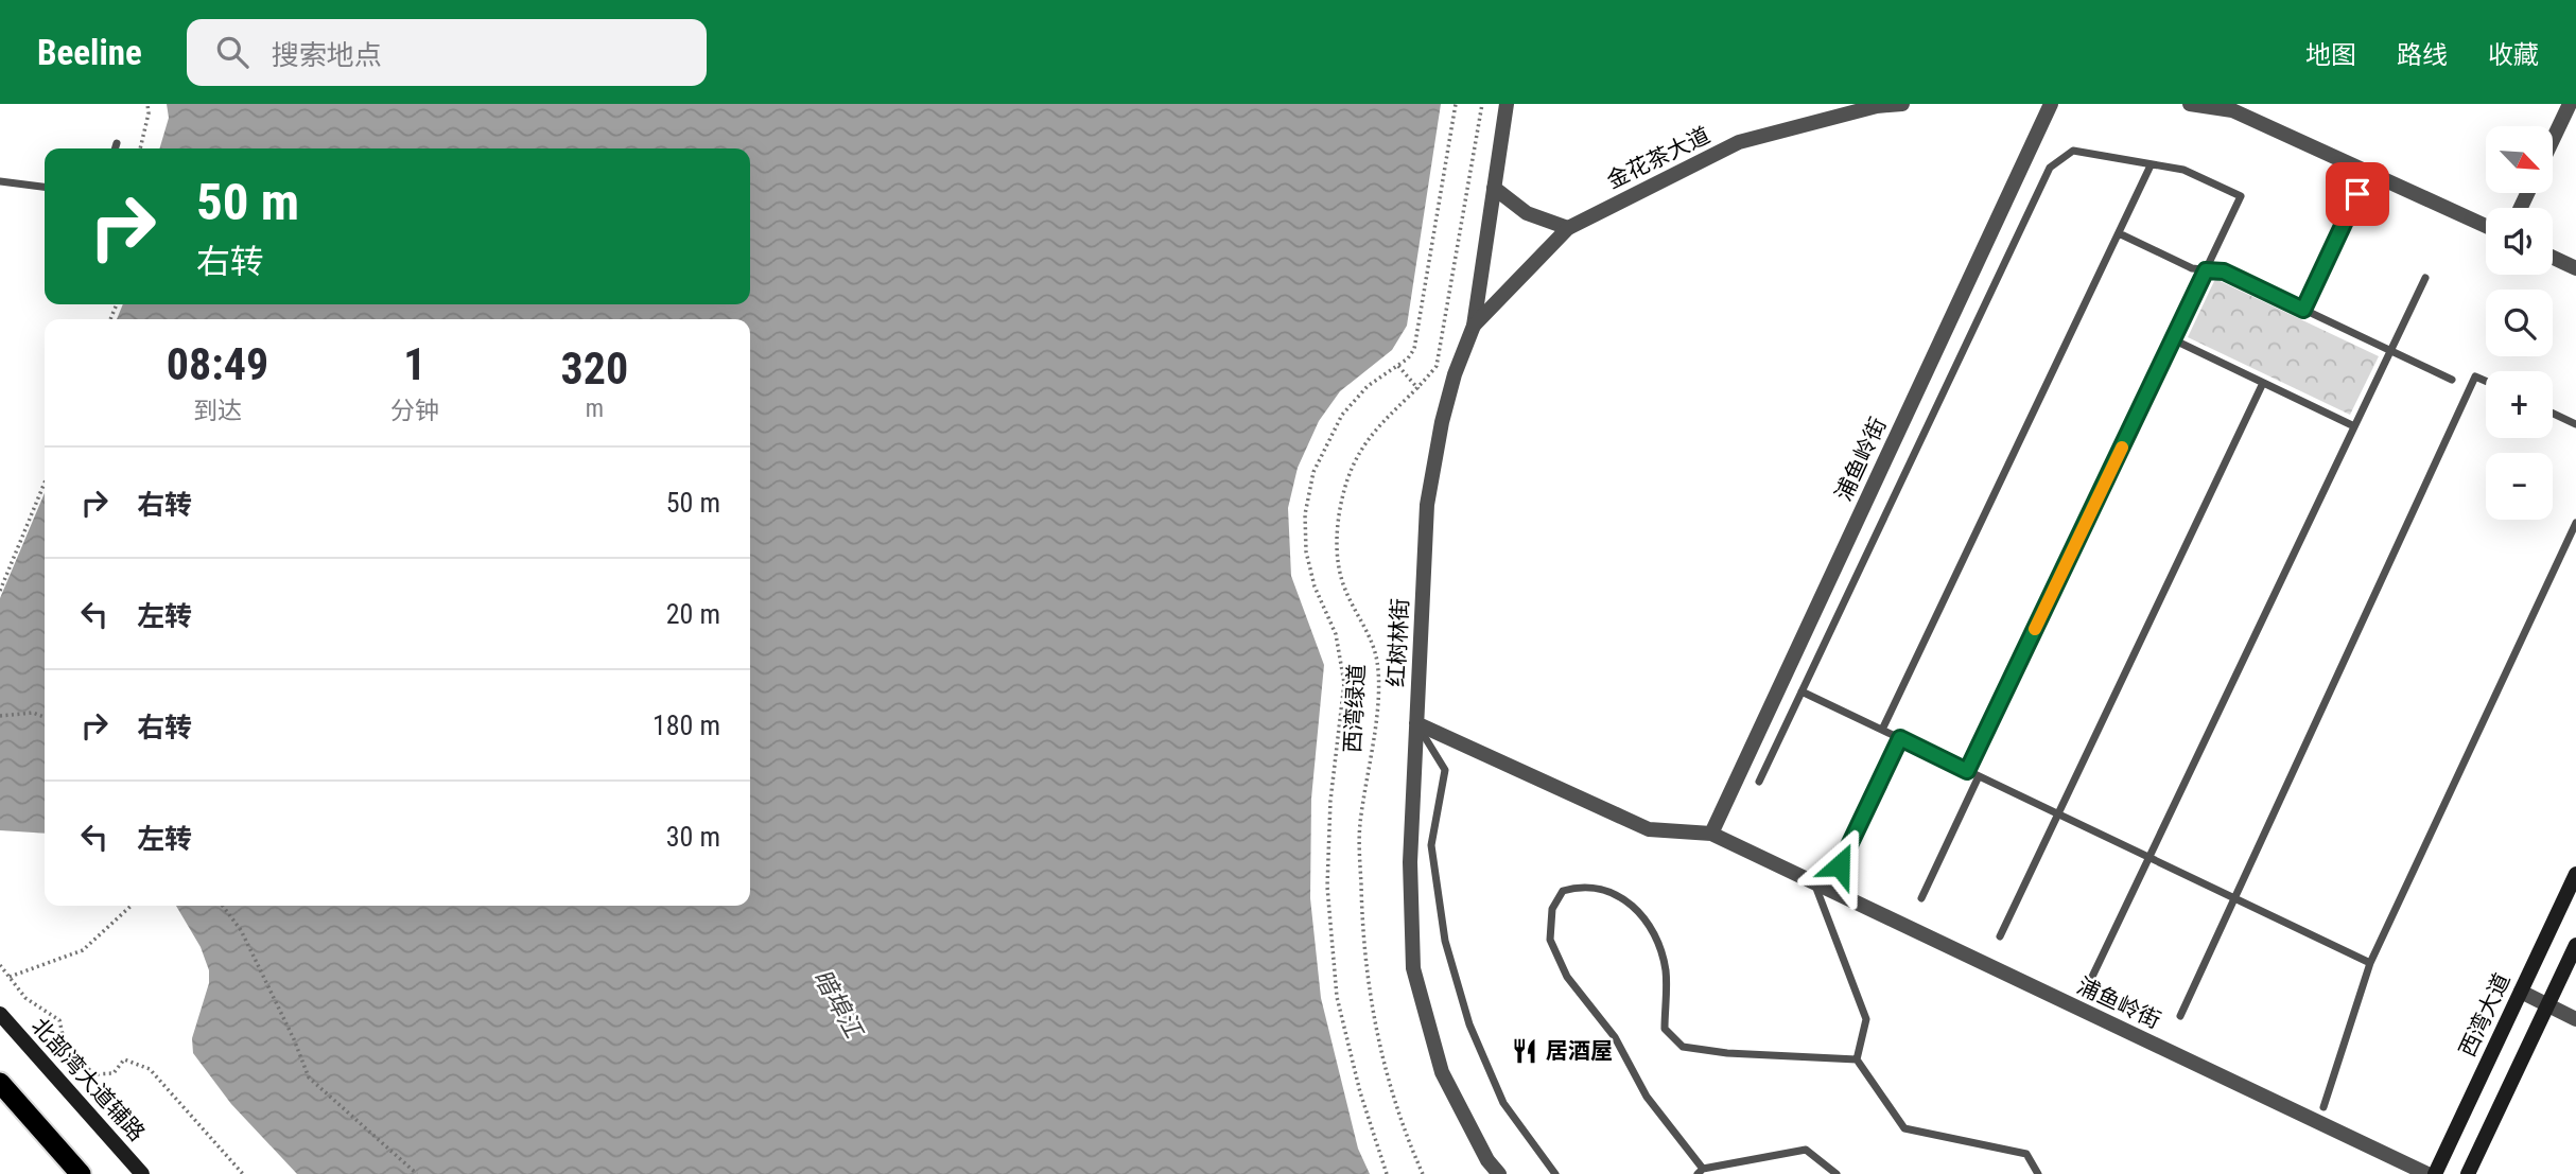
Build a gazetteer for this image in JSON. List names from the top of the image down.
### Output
{
  "streets": {
    "main road": ["西湾大道", "北部湾大道辅路"],
    "street": ["金花茶大道", "浦鱼岭街", "红树林街"],
    "path": ["西湾绿道"]
  },
  "crossings": [
    ["金花茶大道", "红树林街"],
    ["浦鱼岭街", "红树林街"]
  ],
  "water": ["暗埠江"],
  "places": {
    "restaurant": ["居酒屋"]
  },
  "north": "bottom right",
  "page": {
    "header": "Beeline",
    "search": "搜索地点",
    "nav": ["地图", "路线", "收藏"],
    "map_buttons": ["+", "−"],
    "turn": ["50 m", "右转"],
    "eta": [
      "08:49",
      "到达",
      "1",
      "分钟",
      "320",
      "m"
    ],
    "list": [
      {
        "name": "右转",
        "value": "50 m"
      },
      {
        "name": "左转",
        "value": "20 m"
      },
      {
        "name": "右转",
        "value": "180 m"
      },
      {
        "name": "左转",
        "value": "30 m"
      }
    ]
  }
}
